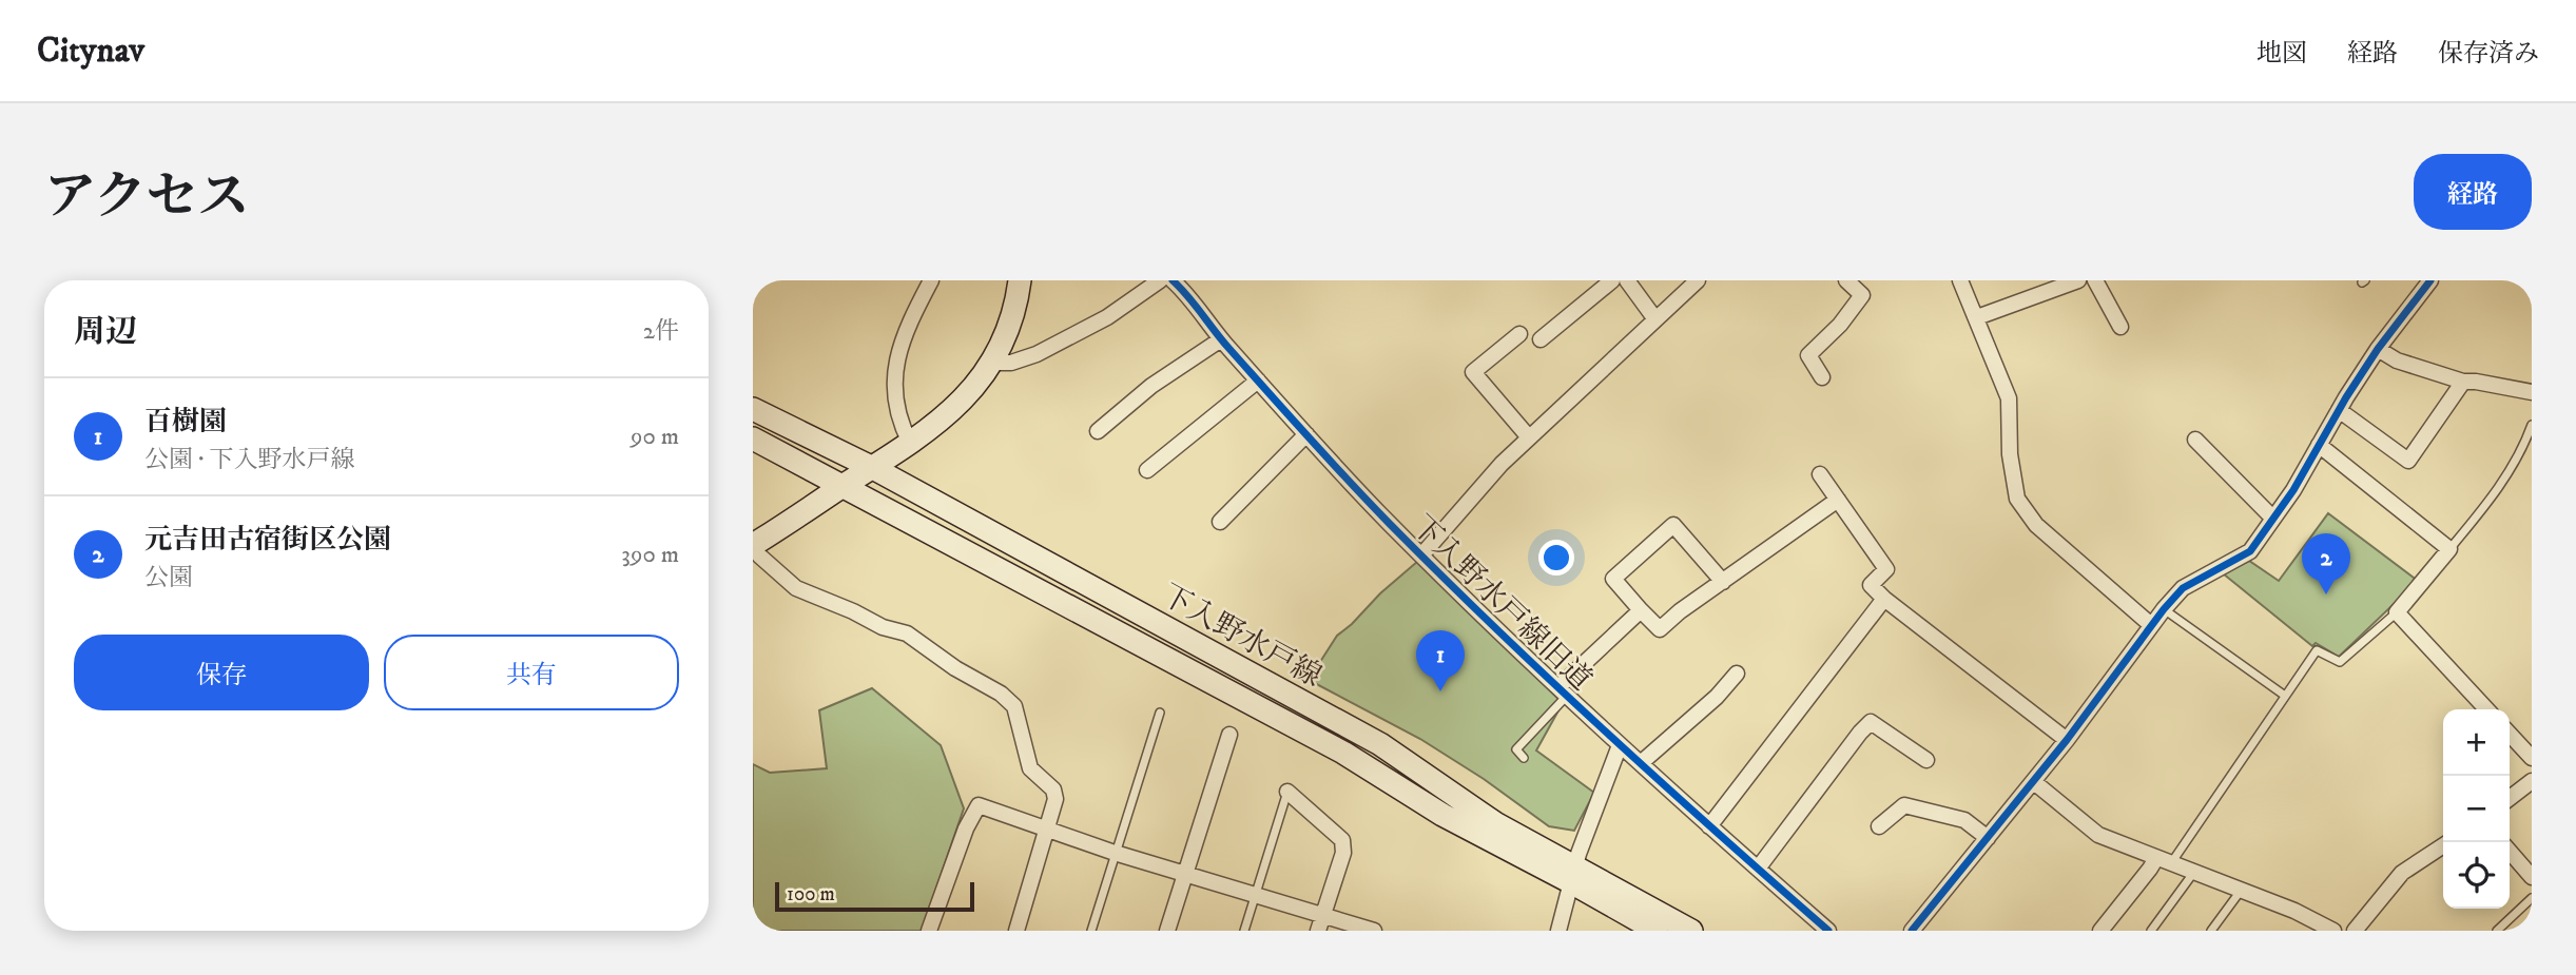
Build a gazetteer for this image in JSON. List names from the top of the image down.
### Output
{
  "streets": {
    "main road": ["下入野水戸線"],
    "street": ["下入野水戸線旧道"]
  },
  "scale_bar": "100 m",
  "page": {
    "header": "Citynav",
    "nav": ["地図", "経路", "保存済み"],
    "title": "アクセス",
    "buttons": [
      "経路",
      ["保存", "共有"]
    ],
    "heading": ["周辺", "2件"],
    "list": [
      {
        "mark": "1",
        "name": "百樹園",
        "note": "公園 · 下入野水戸線",
        "value": "90 m"
      },
      {
        "mark": "2",
        "name": "元吉田古宿街区公園",
        "note": "公園",
        "value": "390 m"
      }
    ],
    "pins": ["2", "1"],
    "map_buttons": ["+", "−"],
    "scale": "100 m"
  }
}
